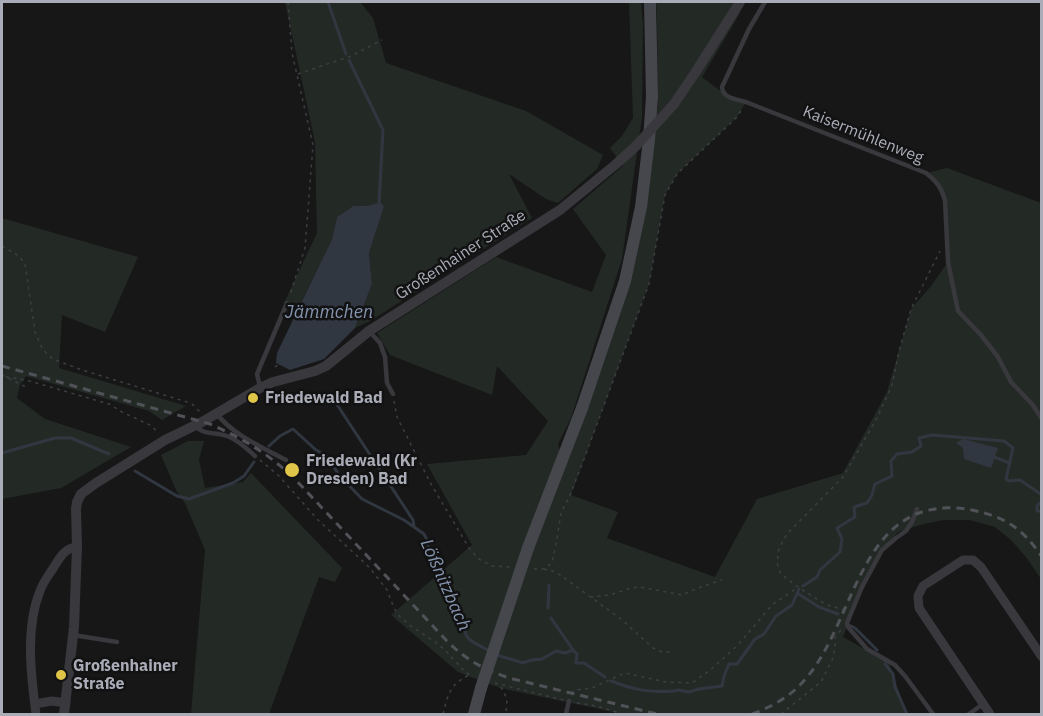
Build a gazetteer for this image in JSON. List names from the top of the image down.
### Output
{
  "streets": {
    "street": ["Großenhainer Straße"],
    "lane": ["Kaisermühlenweg"]
  },
  "water": ["Jämmchen", "Lößnitzbach"],
  "places": ["Friedewald Bad", "Friedewald (Kr Dresden) Bad", "Großenhainer Straße"]
}
